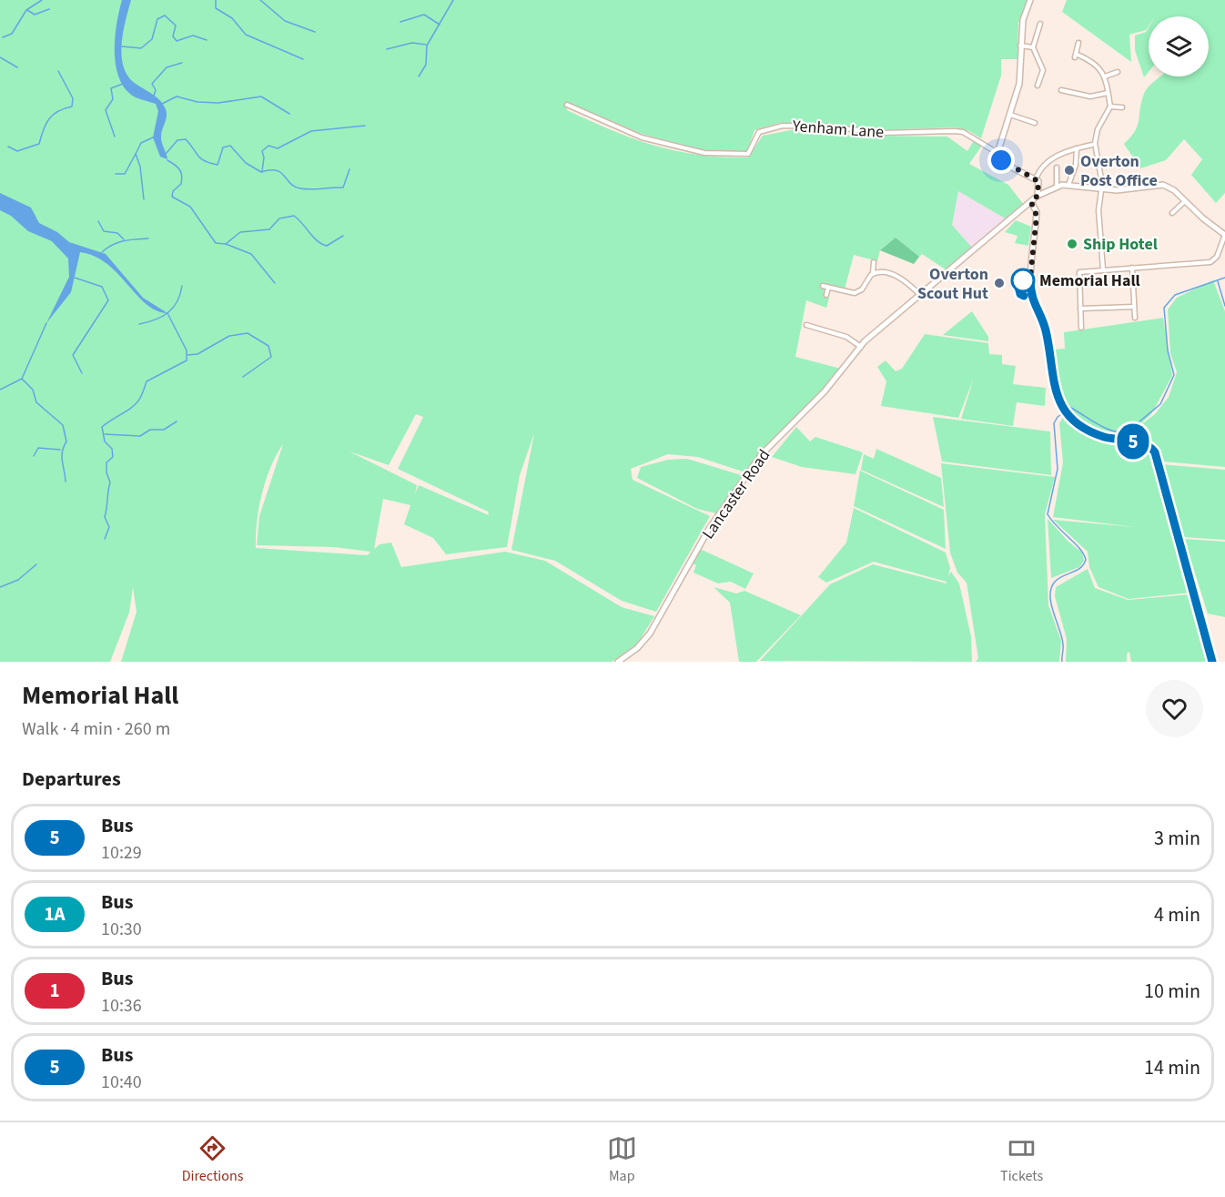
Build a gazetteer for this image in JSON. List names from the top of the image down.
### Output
{
  "streets": {
    "street": ["Yenham Lane", "Lancaster Road"]
  },
  "places": [
    "Overton Post Office",
    "Ship Hotel",
    "Memorial Hall",
    "Overton Scout Hut"
  ],
  "lines": ["bus line 5"],
  "page": {
    "on_map": "5",
    "heading": [
      ["Memorial Hall", "Walk · 4 min · 260 m"],
      "Departures"
    ],
    "list": [
      {
        "mark": "5",
        "name": "Bus",
        "note": "10:29",
        "value": "3 min"
      },
      {
        "mark": "1A",
        "name": "Bus",
        "note": "10:30",
        "value": "4 min"
      },
      {
        "mark": "1",
        "name": "Bus",
        "note": "10:36",
        "value": "10 min"
      },
      {
        "mark": "5",
        "name": "Bus",
        "note": "10:40",
        "value": "14 min"
      }
    ],
    "tabs": ["Directions", "Map", "Tickets"]
  }
}
